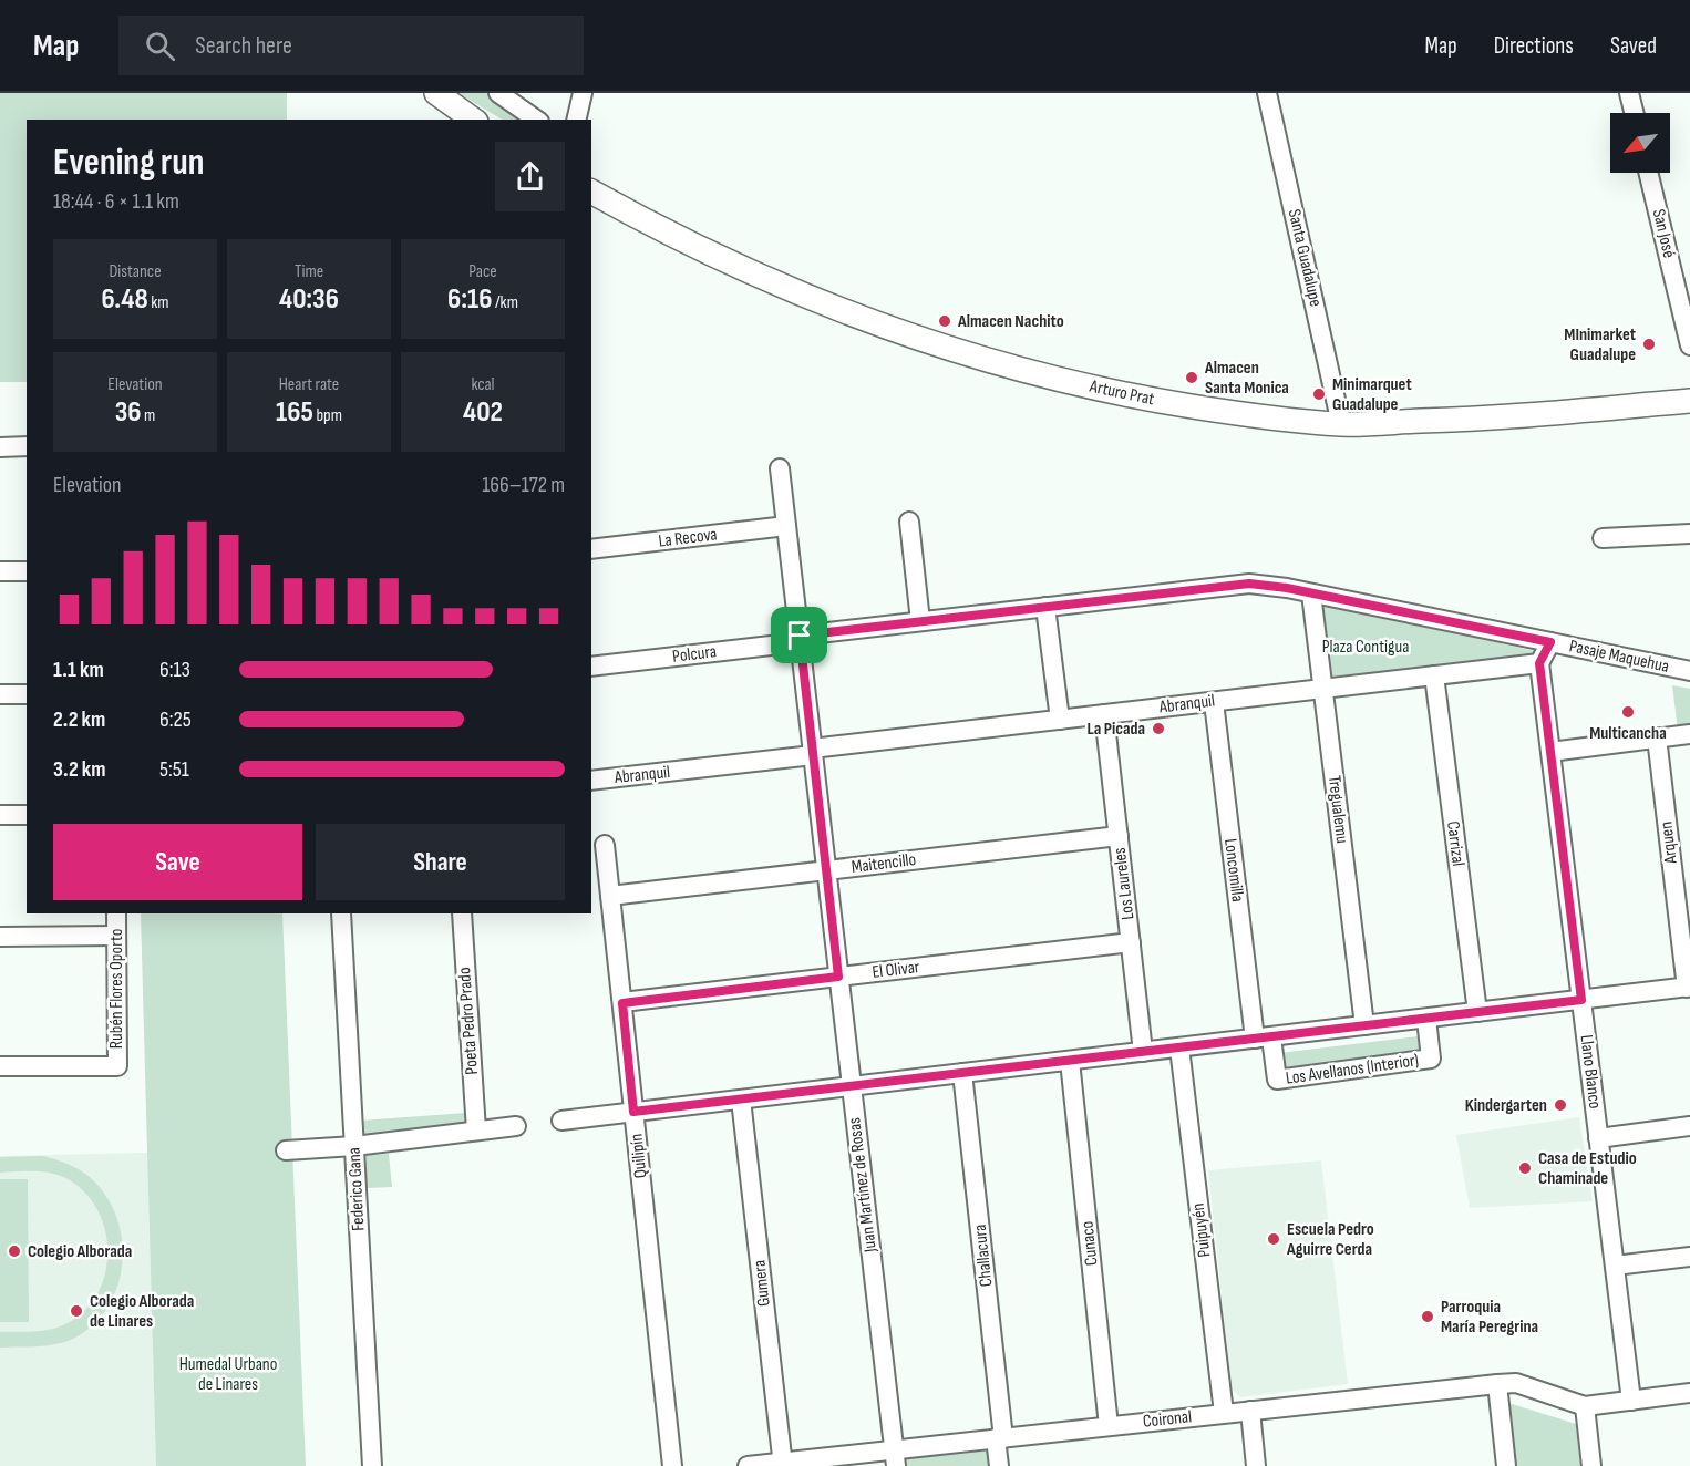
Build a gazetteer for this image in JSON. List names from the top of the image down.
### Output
{
  "streets": {
    "main road": ["Arturo Prat"],
    "street": [
      "San José",
      "Santa Guadalupe",
      "La Recova",
      "Polcura",
      "Pasaje Maquehua",
      "Abranquil",
      "Tregualemu",
      "Arquen",
      "Carrizal",
      "Maitencillo",
      "Loncomilla",
      "Los Laureles",
      "El Olivar",
      "Rubén Flores Oporto",
      "Poeta Pedro Prado",
      "Los Avellanos (Interior)",
      "Llano Blanco",
      "Quilipín",
      "Juan Martínez de Rosas",
      "Federico Gana",
      "Puipuyén",
      "Cunaco",
      "Challacura",
      "Gumera",
      "Coironal"
    ]
  },
  "crossings": [
    ["Santa Guadalupe", "Arturo Prat"],
    ["La Recova", "Juan Martínez de Rosas"],
    ["Polcura", "Pasaje Maquehua"],
    ["Polcura", "Juan Martínez de Rosas"],
    ["Pasaje Maquehua", "Tregualemu"],
    ["Pasaje Maquehua", "Juan Martínez de Rosas"],
    ["Abranquil", "Tregualemu"],
    ["Abranquil", "Carrizal"],
    ["Abranquil", "Loncomilla"],
    ["Abranquil", "Los Laureles"],
    ["Abranquil", "Llano Blanco"],
    ["Abranquil", "Juan Martínez de Rosas"],
    ["Maitencillo", "Los Laureles"],
    ["Maitencillo", "Quilipín"],
    ["Maitencillo", "Juan Martínez de Rosas"],
    ["Loncomilla", "Los Avellanos (Interior)"],
    ["Los Laureles", "El Olivar"],
    ["El Olivar", "Quilipín"],
    ["El Olivar", "Juan Martínez de Rosas"],
    ["Juan Martínez de Rosas", "Coironal"],
    ["Puipuyén", "Coironal"],
    ["Cunaco", "Coironal"],
    ["Challacura", "Coironal"],
    ["Gumera", "Coironal"]
  ],
  "parks": ["Plaza Contigua", "Humedal Urbano de Linares"],
  "places": [
    "Almacen Nachito",
    "MInimarket Guadalupe",
    "Almacen Santa Monica",
    "Minimarquet Guadalupe",
    "Multicancha",
    "La Picada",
    "Kindergarten",
    "Casa de Estudio Chaminade",
    "Escuela Pedro Aguirre Cerda",
    "Colegio Alborada",
    "Colegio Alborada de Linares",
    "Parroquia María Peregrina"
  ],
  "north": "bottom left",
  "page": {
    "header": "Map",
    "search": "Search here",
    "nav": ["Map", "Directions", "Saved"],
    "heading": ["Evening run", "18:44 · 6 × 1.1 km"],
    "stats": [
      ["Distance", "6.48 km"],
      ["Time", "40:36"],
      ["Pace", "6:16 /km"],
      ["Elevation", "36 m"],
      ["Heart rate", "165 bpm"],
      ["kcal", "402"]
    ],
    "chart": ["Elevation", "166–172 m"],
    "list": [
      {
        "name": "1.1 km",
        "note": "6:13"
      },
      {
        "name": "2.2 km",
        "note": "6:25"
      },
      {
        "name": "3.2 km",
        "note": "5:51"
      }
    ],
    "buttons": ["Save", "Share"]
  }
}
